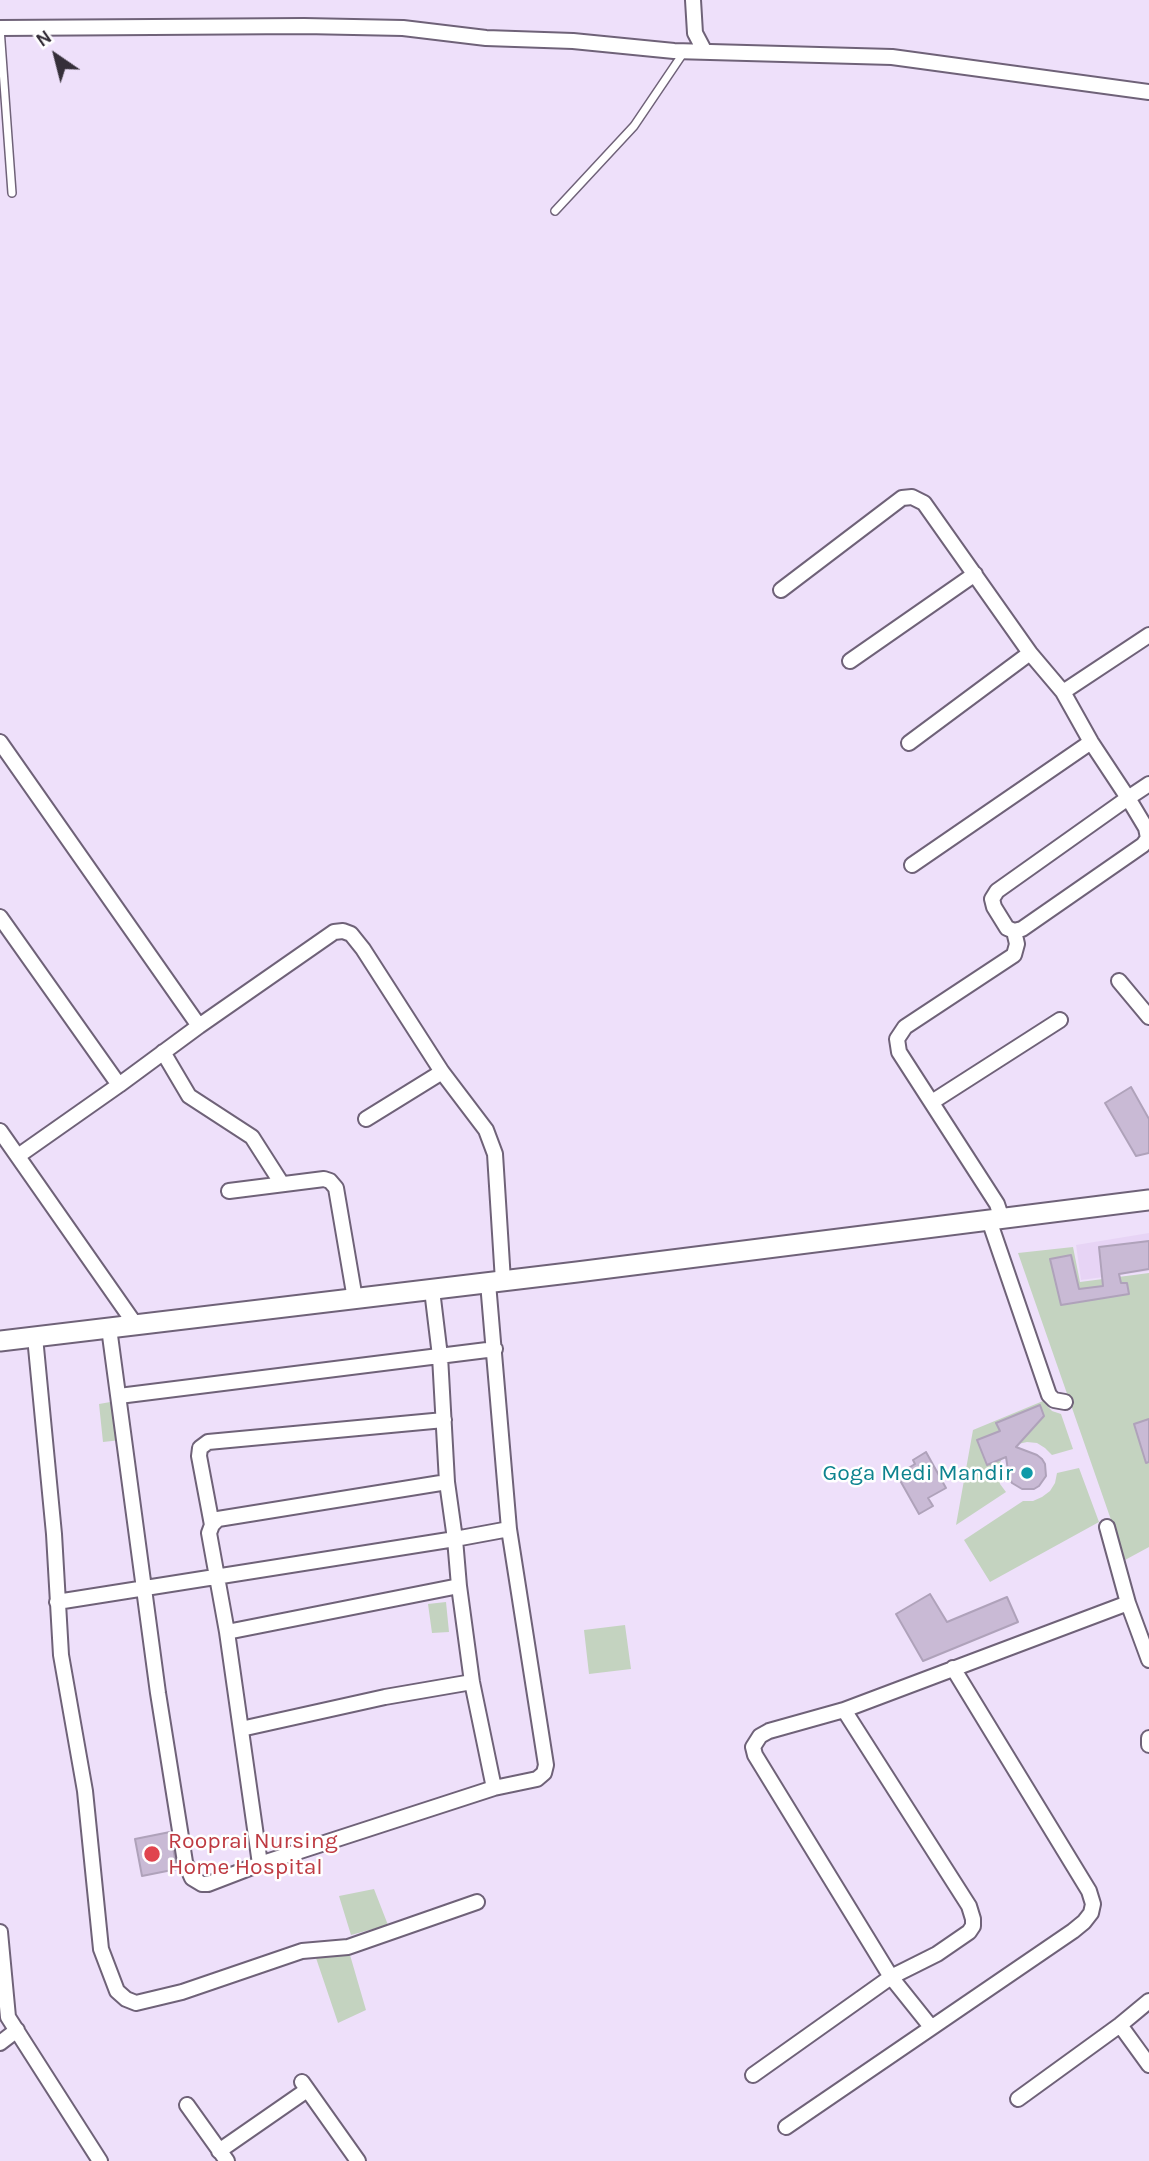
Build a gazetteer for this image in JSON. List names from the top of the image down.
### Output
{
  "places": ["Goga Medi Mandir", "Rooprai Nursing Home Hospital"],
  "north": "top left"
}
